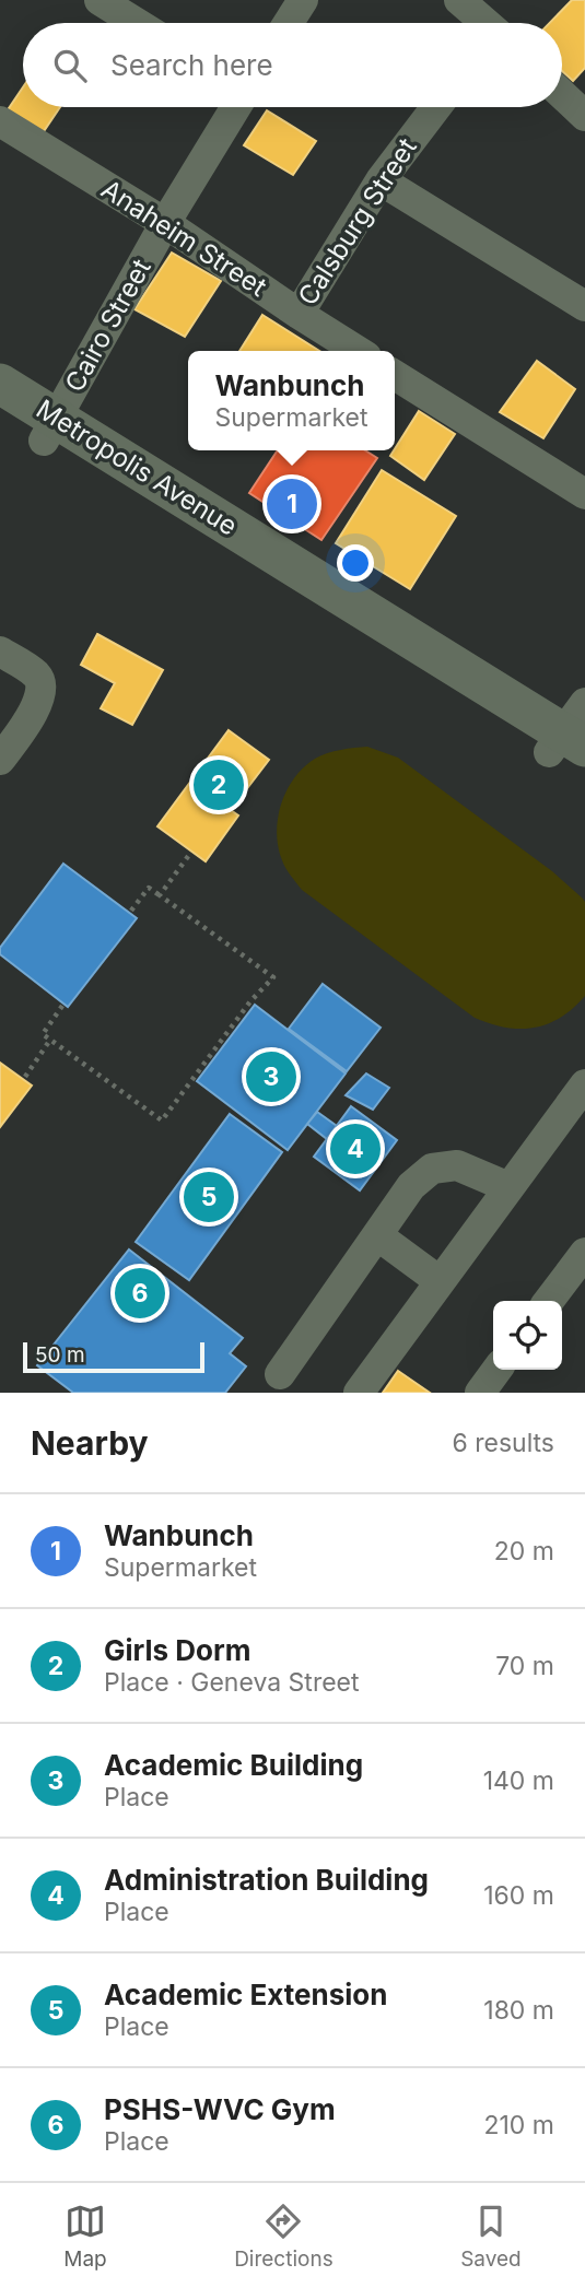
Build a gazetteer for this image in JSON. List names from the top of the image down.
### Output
{
  "streets": {
    "main road": ["Metropolis Avenue"],
    "street": ["Calsburg Street", "Anaheim Street", "Cairo Street"]
  },
  "crossings": [
    ["Calsburg Street", "Anaheim Street"],
    ["Anaheim Street", "Cairo Street"],
    ["Cairo Street", "Metropolis Avenue"]
  ],
  "scale_bar": "50 m",
  "page": {
    "search": "Search here",
    "popup": ["Wanbunch", "Supermarket"],
    "pins": [
      "1",
      "2",
      "3",
      "4",
      "5",
      "6"
    ],
    "scale": "50 m",
    "heading": ["Nearby", "6 results"],
    "list": [
      {
        "mark": "1",
        "name": "Wanbunch",
        "note": "Supermarket",
        "value": "20 m"
      },
      {
        "mark": "2",
        "name": "Girls Dorm",
        "note": "Place · Geneva Street",
        "value": "70 m"
      },
      {
        "mark": "3",
        "name": "Academic Building",
        "note": "Place",
        "value": "140 m"
      },
      {
        "mark": "4",
        "name": "Administration Building",
        "note": "Place",
        "value": "160 m"
      },
      {
        "mark": "5",
        "name": "Academic Extension",
        "note": "Place",
        "value": "180 m"
      },
      {
        "mark": "6",
        "name": "PSHS-WVC Gym",
        "note": "Place",
        "value": "210 m"
      }
    ],
    "nav": ["Map", "Directions", "Saved"]
  }
}
